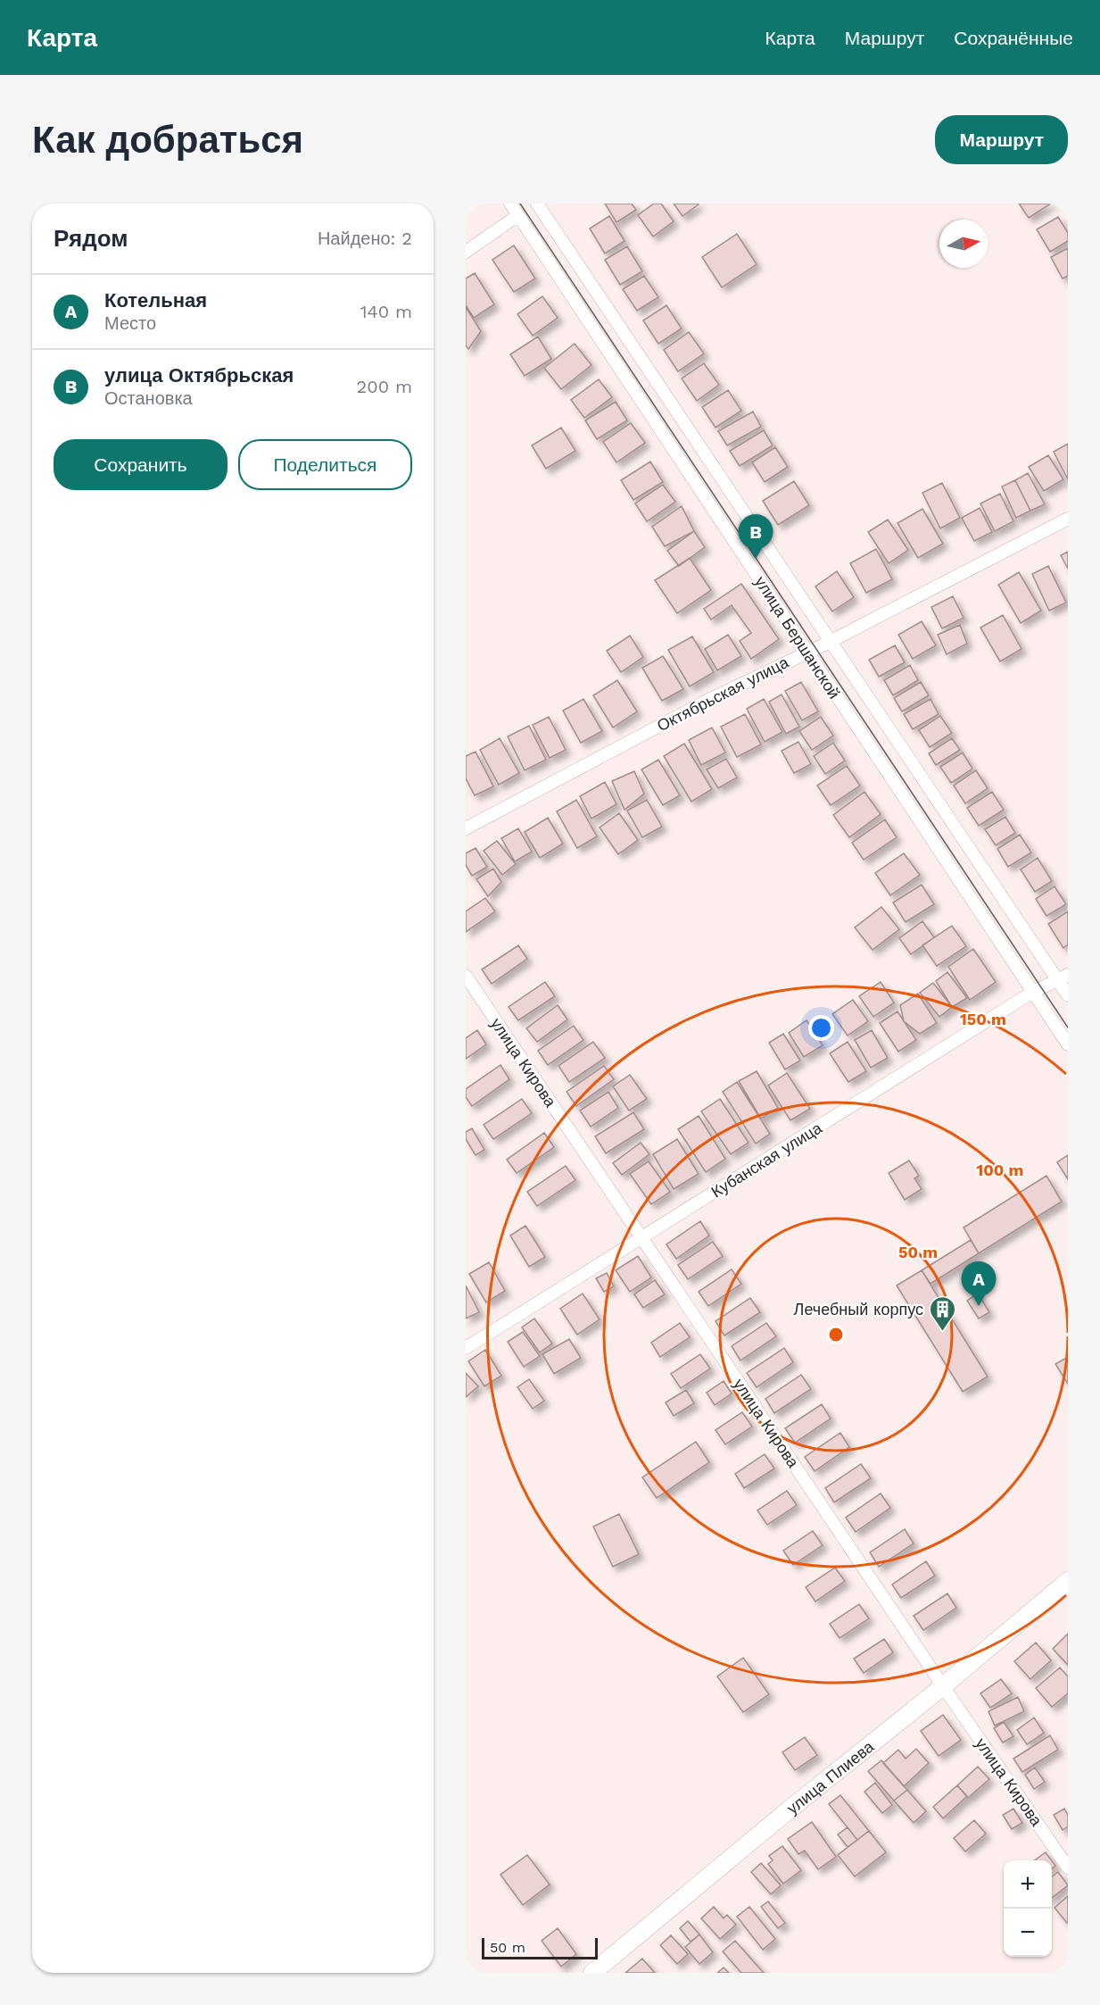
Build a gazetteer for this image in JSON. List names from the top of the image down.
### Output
{
  "streets": {
    "street": [
      "улица Бершанской",
      "Октябрьская улица",
      "улица Кирова",
      "Кубанская улица",
      "улица Плиева"
    ]
  },
  "crossings": [
    ["улица Бершанской", "Октябрьская улица"],
    ["улица Бершанской", "Кубанская улица"],
    ["улица Кирова", "Кубанская улица"],
    ["улица Кирова", "улица Плиева"]
  ],
  "places": {
    "building": ["Лечебный корпус"]
  },
  "scale_bar": "50 m",
  "north": "right",
  "page": {
    "header": "Карта",
    "nav": ["Карта", "Маршрут", "Сохранённые"],
    "buttons": [
      "Маршрут",
      ["Сохранить", "Поделиться"]
    ],
    "title": "Как добраться",
    "heading": ["Рядом", "Найдено: 2"],
    "list": [
      {
        "mark": "A",
        "name": "Котельная",
        "note": "Место",
        "value": "140 m"
      },
      {
        "mark": "B",
        "name": "улица Октябрьская",
        "note": "Остановка",
        "value": "200 m"
      }
    ],
    "pins": ["B", "A"],
    "map_buttons": ["+", "−"],
    "scale": "50 m"
  },
  "rings": ["150 m", "100 m", "50 m"]
}
